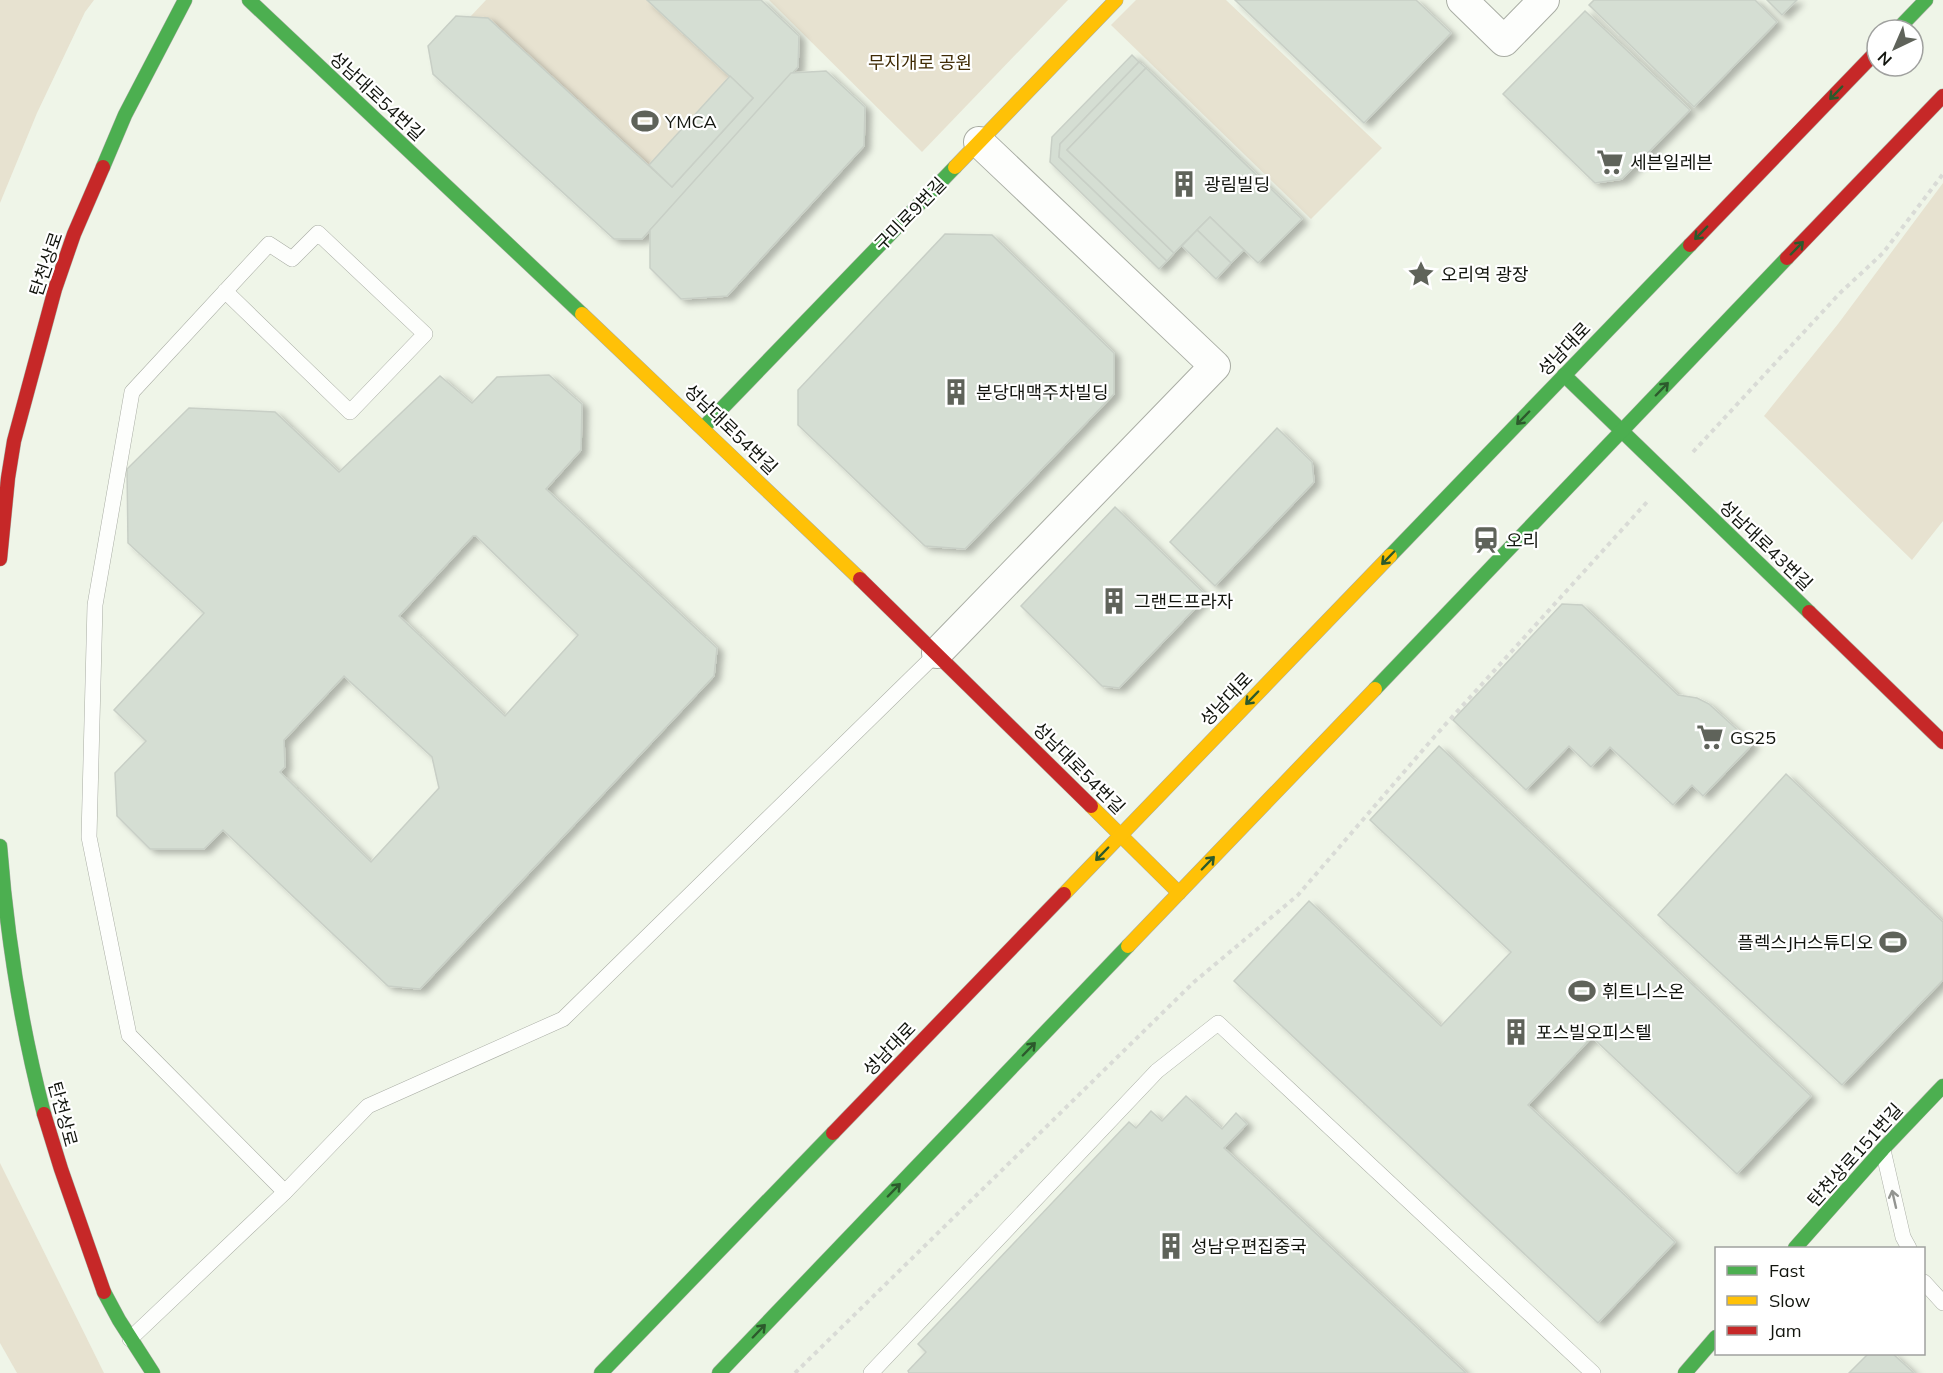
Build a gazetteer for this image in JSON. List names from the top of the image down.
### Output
{
  "streets": {
    "street": [
      "성남대로54번길",
      "구미로9번길",
      "탄천상로",
      "성남대로",
      "성남대로43번길",
      "탄천상로151번길"
    ]
  },
  "crossings": [
    ["성남대로54번길", "구미로9번길"],
    ["성남대로54번길", "성남대로"],
    ["성남대로", "성남대로43번길"]
  ],
  "parks": ["무지개로 공원"],
  "places": {
    "sports": ["YMCA", "플렉스JH스튜디오", "휘트니스온"],
    "supermarket": ["세븐일레븐", "GS25"],
    "building": [
      "광림빌딩",
      "분당대맥주차빌딩",
      "그랜드프라자",
      "포스빌오피스텔",
      "성남우편집중국"
    ],
    "place": ["오리역 광장"],
    "station": ["오리"]
  },
  "legend": ["Fast", "Slow", "Jam"],
  "north": "bottom left"
}
